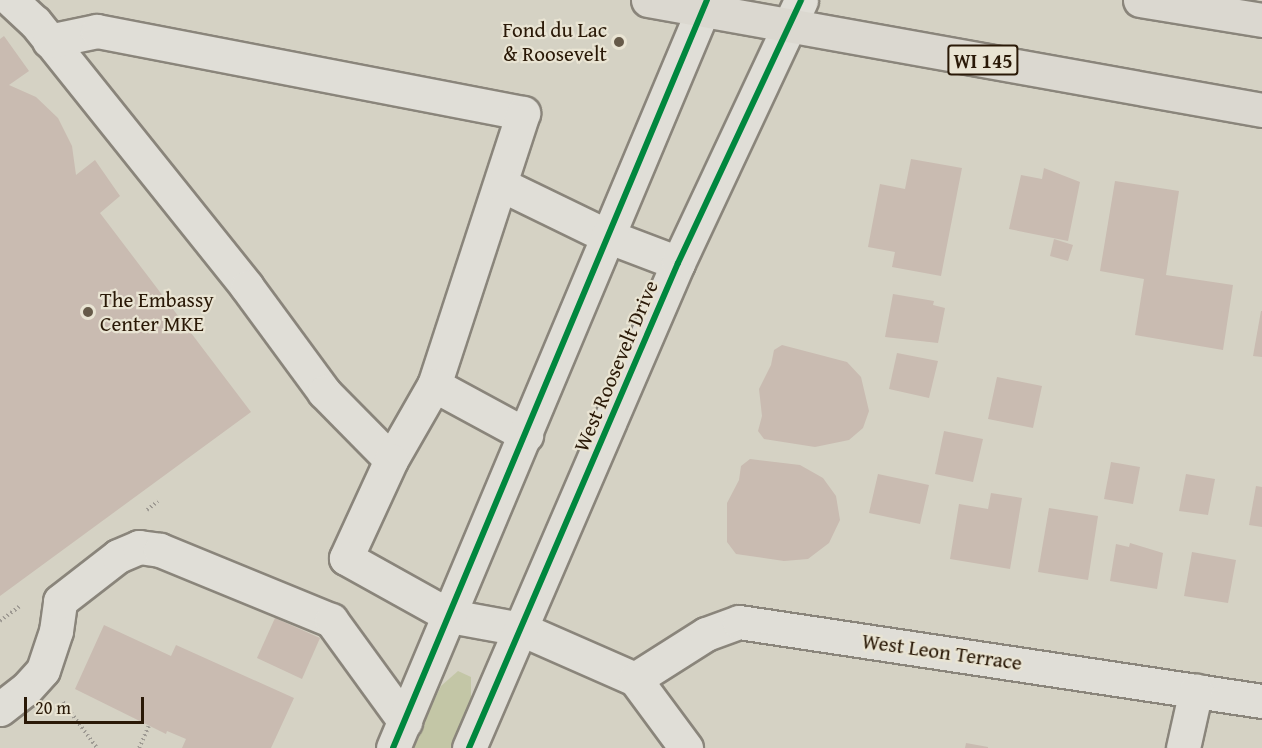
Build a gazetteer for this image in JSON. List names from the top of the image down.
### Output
{
  "streets": {
    "main road": ["WI 145"],
    "street": ["West Roosevelt Drive", "West Leon Terrace"]
  },
  "crossings": [
    ["WI 145", "West Roosevelt Drive"]
  ],
  "places": ["Fond du Lac & Roosevelt", "The Embassy Center MKE"],
  "scale_bar": "20 m"
}
